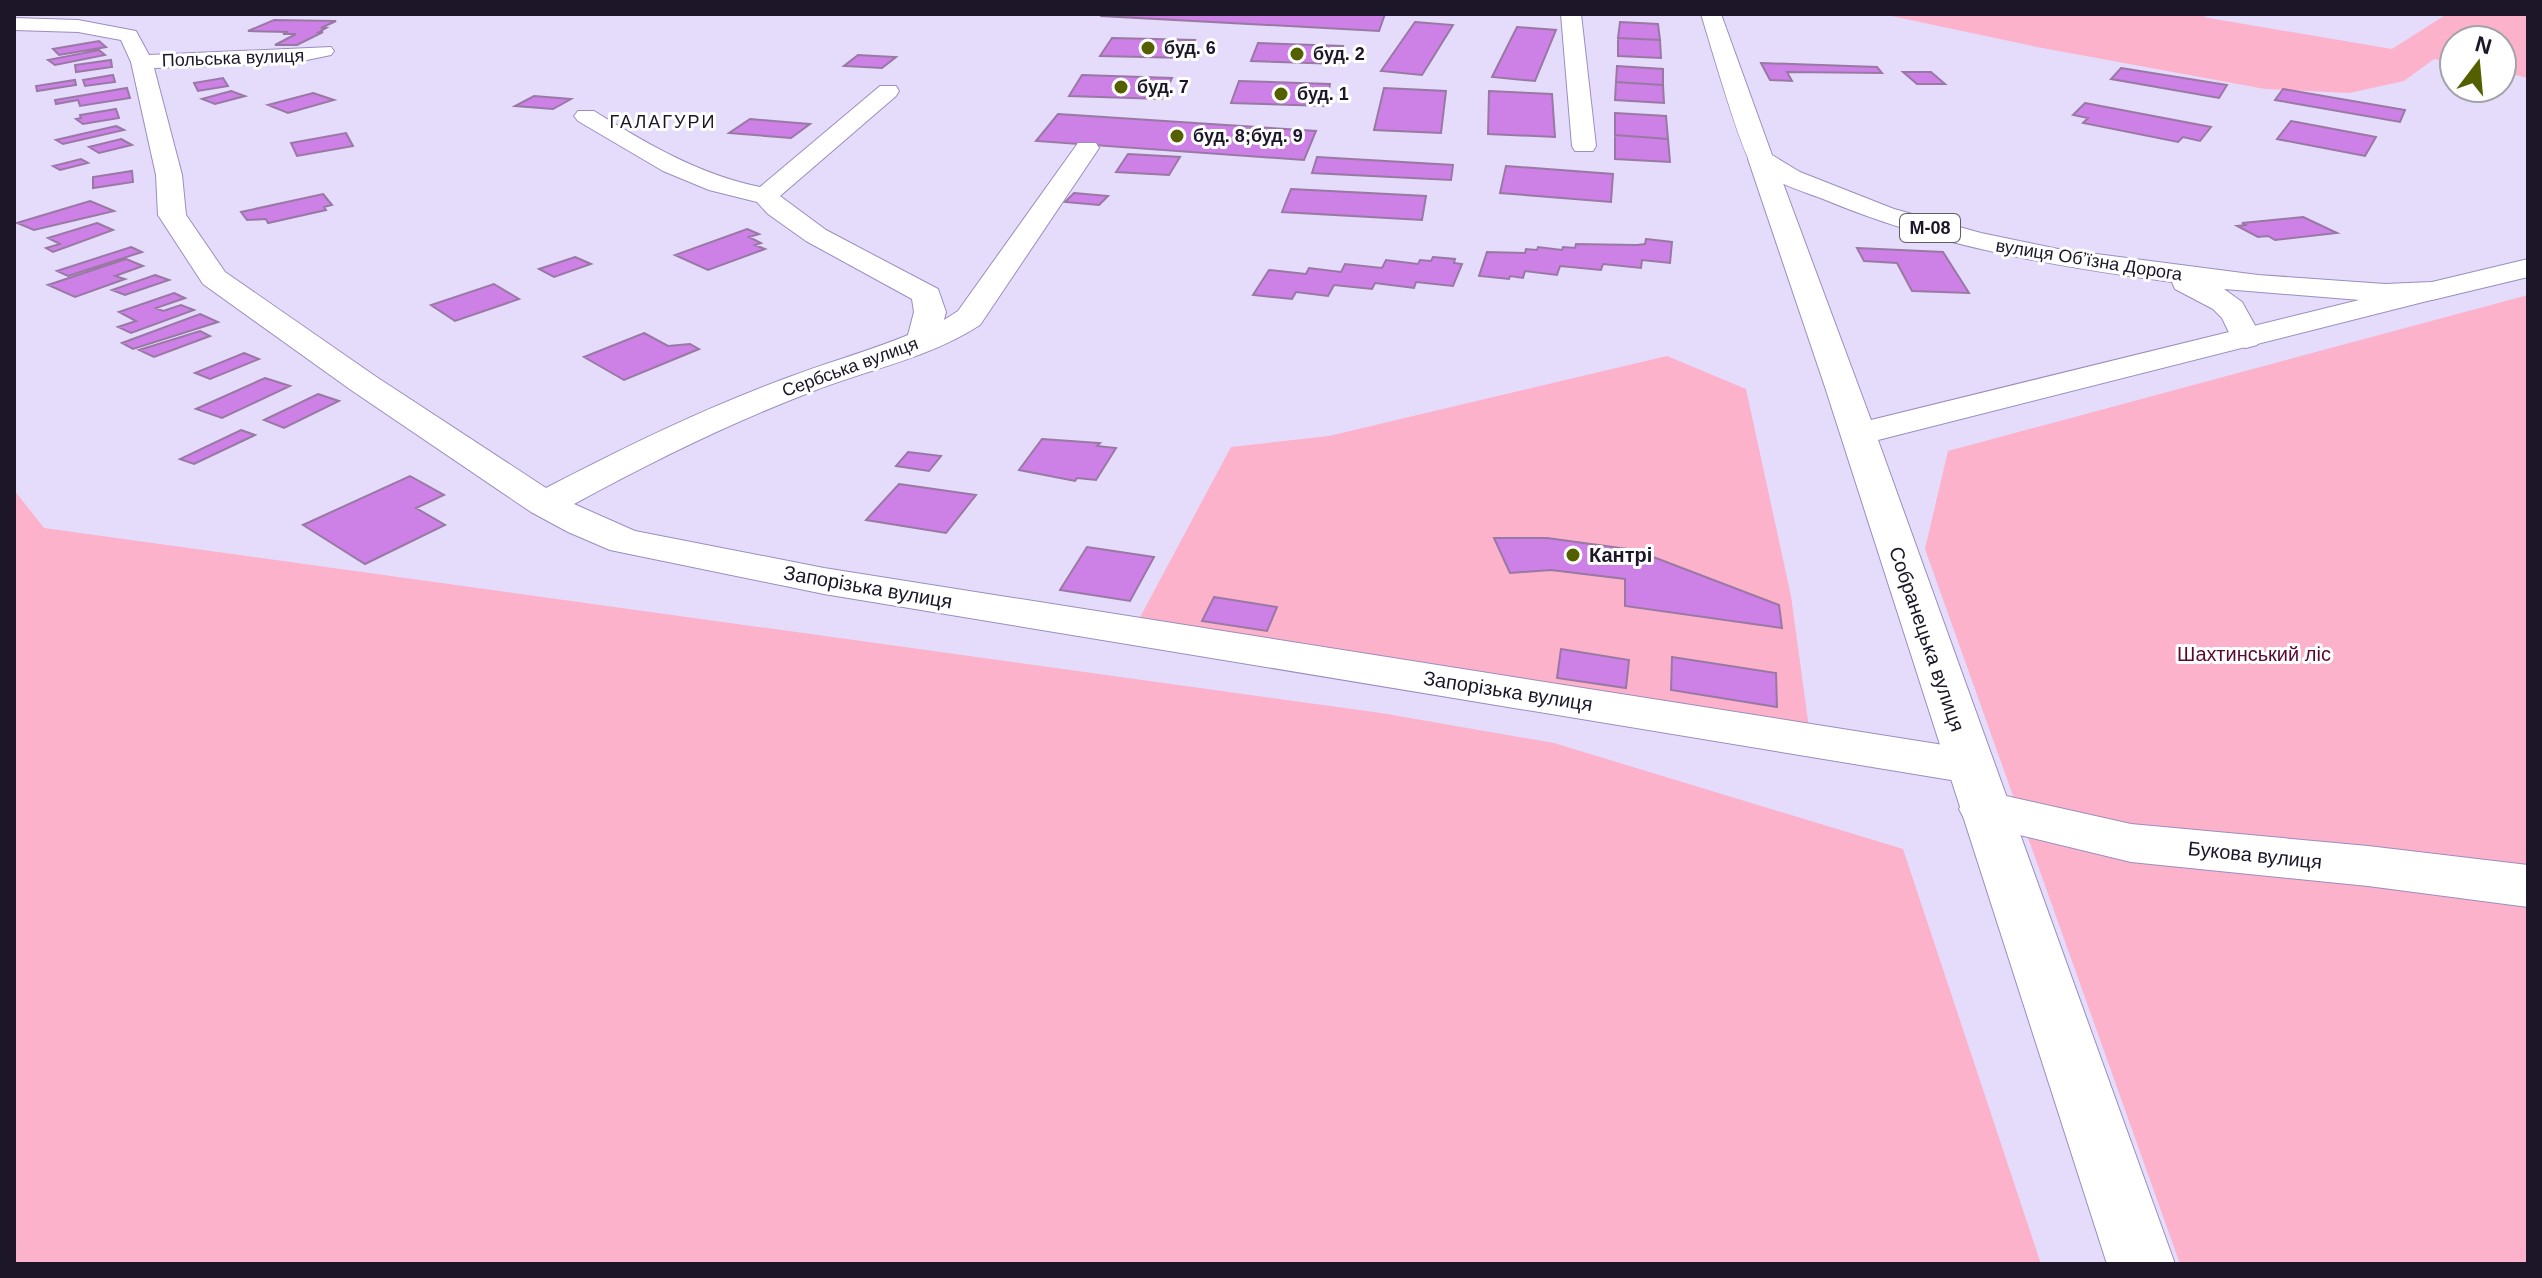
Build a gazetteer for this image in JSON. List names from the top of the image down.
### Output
{
  "streets": {
    "main road": [
      "Польська вулиця",
      "М-08",
      "вулиця Обʼїзна Дорога",
      "Сербська вулиця",
      "Запорізька вулиця",
      "Собранецька вулиця",
      "Букова вулиця"
    ]
  },
  "crossings": [
    ["Польська вулиця", "Запорізька вулиця"],
    ["вулиця Обʼїзна Дорога", "Собранецька вулиця"],
    ["Сербська вулиця", "Запорізька вулиця"],
    ["Запорізька вулиця", "Собранецька вулиця"],
    ["Запорізька вулиця", "Букова вулиця"],
    ["Собранецька вулиця", "Букова вулиця"]
  ],
  "districts": ["ГАЛАГУРИ"],
  "parks": ["Шахтинський ліс"],
  "places": [
    "буд. 6",
    "буд. 2",
    "буд. 7",
    "буд. 1",
    "буд. 8;буд. 9",
    "Кантрі"
  ],
  "north": "top"
}
